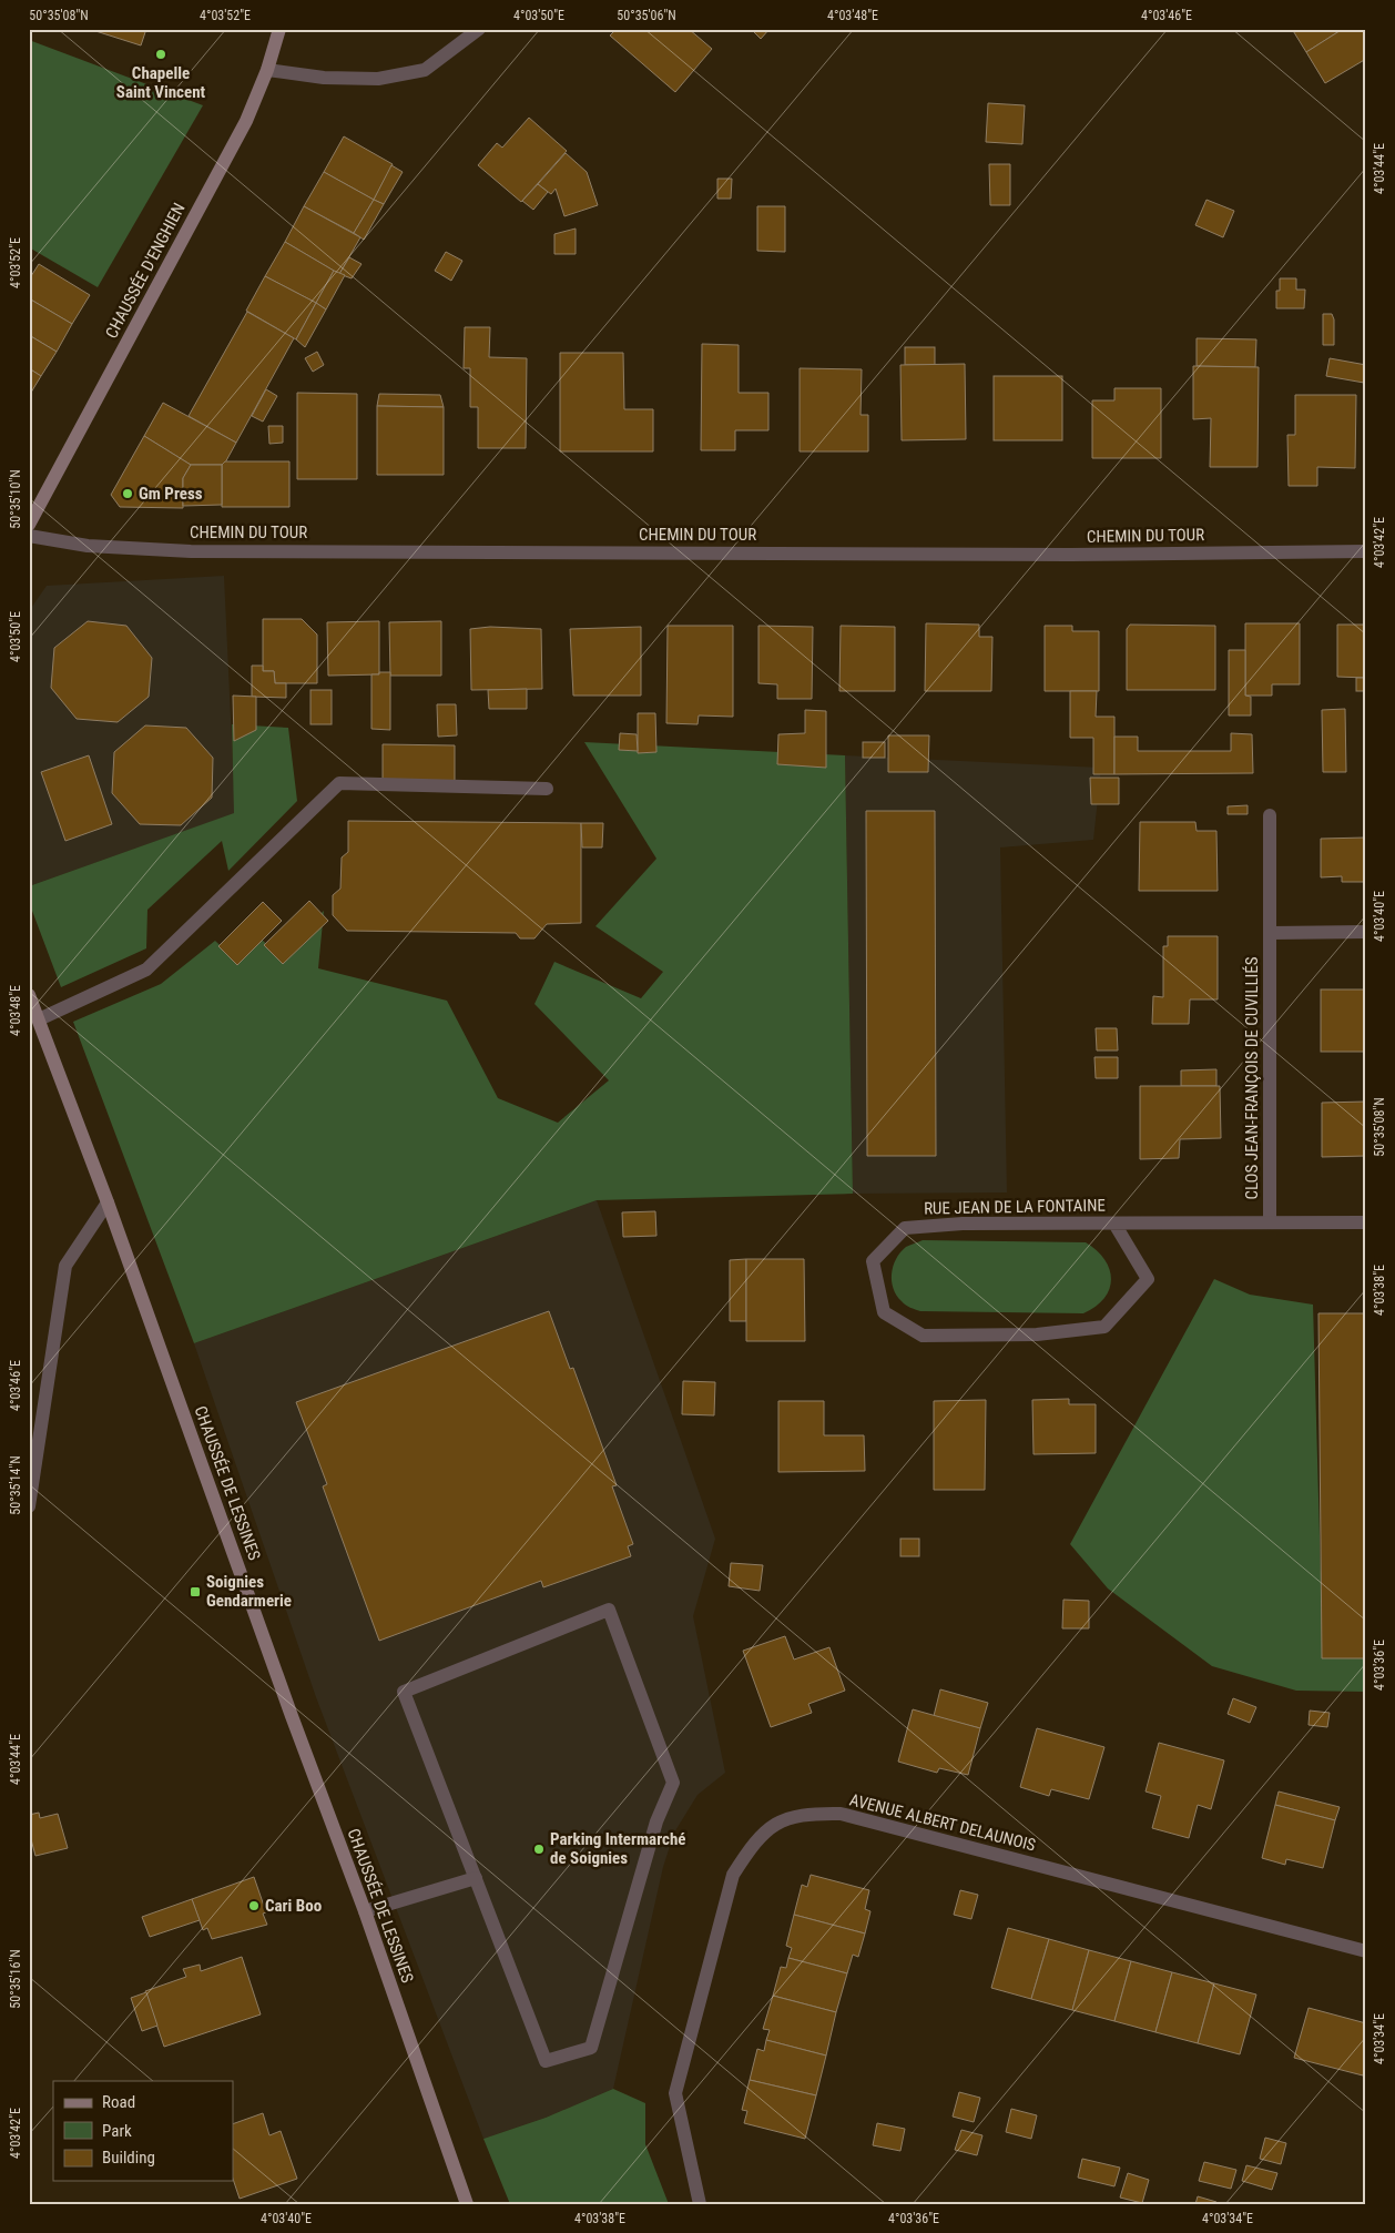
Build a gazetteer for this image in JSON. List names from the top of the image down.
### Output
{
  "streets": {
    "main road": ["CHAUSSÉE D'ENGHIEN", "CHAUSSÉE DE LESSINES"],
    "street": [
      "CHEMIN DU TOUR",
      "CLOS JEAN-FRANÇOIS DE CUVILLIÉS",
      "RUE JEAN DE LA FONTAINE",
      "AVENUE ALBERT DELAUNOIS"
    ]
  },
  "crossings": [
    ["CLOS JEAN-FRANÇOIS DE CUVILLIÉS", "RUE JEAN DE LA FONTAINE"]
  ],
  "places": {
    "other": [
      "Chapelle Saint Vincent",
      "Gm Press",
      "Parking Intermarché de Soignies",
      "Cari Boo"
    ],
    "transit": ["Soignies Gendarmerie"]
  },
  "legend": ["Road", "Park", "Building"],
  "coordinates": [
    "50°35'08\"N",
    "4°03'52\"E",
    "4°03'50\"E",
    "50°35'06\"N",
    "4°03'48\"E",
    "4°03'46\"E",
    "4°03'44\"E",
    "50°35'10\"N",
    "4°03'42\"E",
    "4°03'40\"E",
    "4°03'38\"E",
    "50°35'14\"N",
    "4°03'36\"E",
    "50°35'16\"N",
    "4°03'34\"E"
  ]
}
